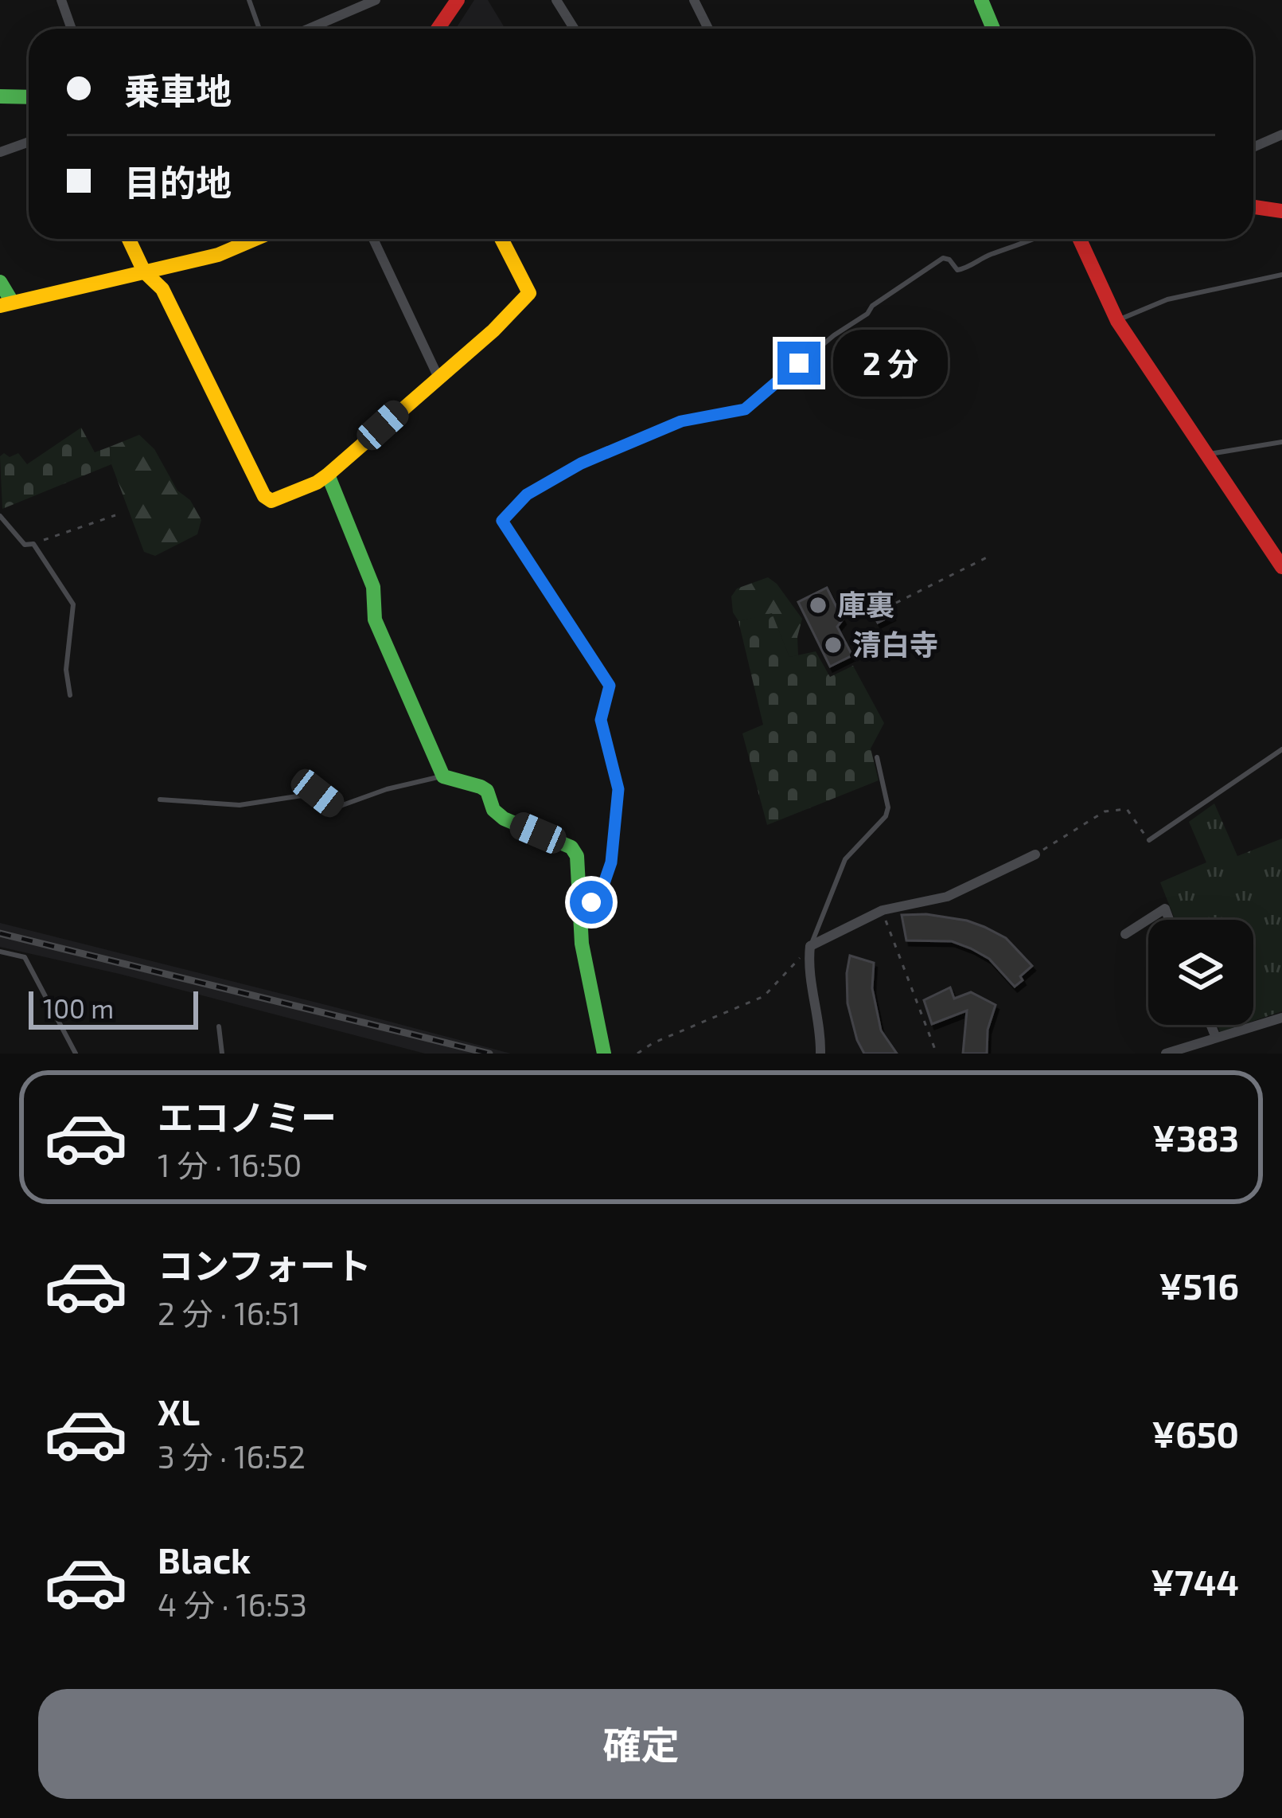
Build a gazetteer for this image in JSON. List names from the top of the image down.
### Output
{
  "places": ["庫裏", "清白寺"],
  "scale_bar": "100 m",
  "page": {
    "banner": ["乗車地", "目的地"],
    "bubble": "2 分",
    "scale": "100 m",
    "list": [
      {
        "name": "エコノミー",
        "note": "1 分 · 16:50",
        "value": "¥383"
      },
      {
        "name": "コンフォート",
        "note": "2 分 · 16:51",
        "value": "¥516"
      },
      {
        "name": "XL",
        "note": "3 分 · 16:52",
        "value": "¥650"
      },
      {
        "name": "Black",
        "note": "4 分 · 16:53",
        "value": "¥744"
      }
    ],
    "buttons": "確定"
  }
}
